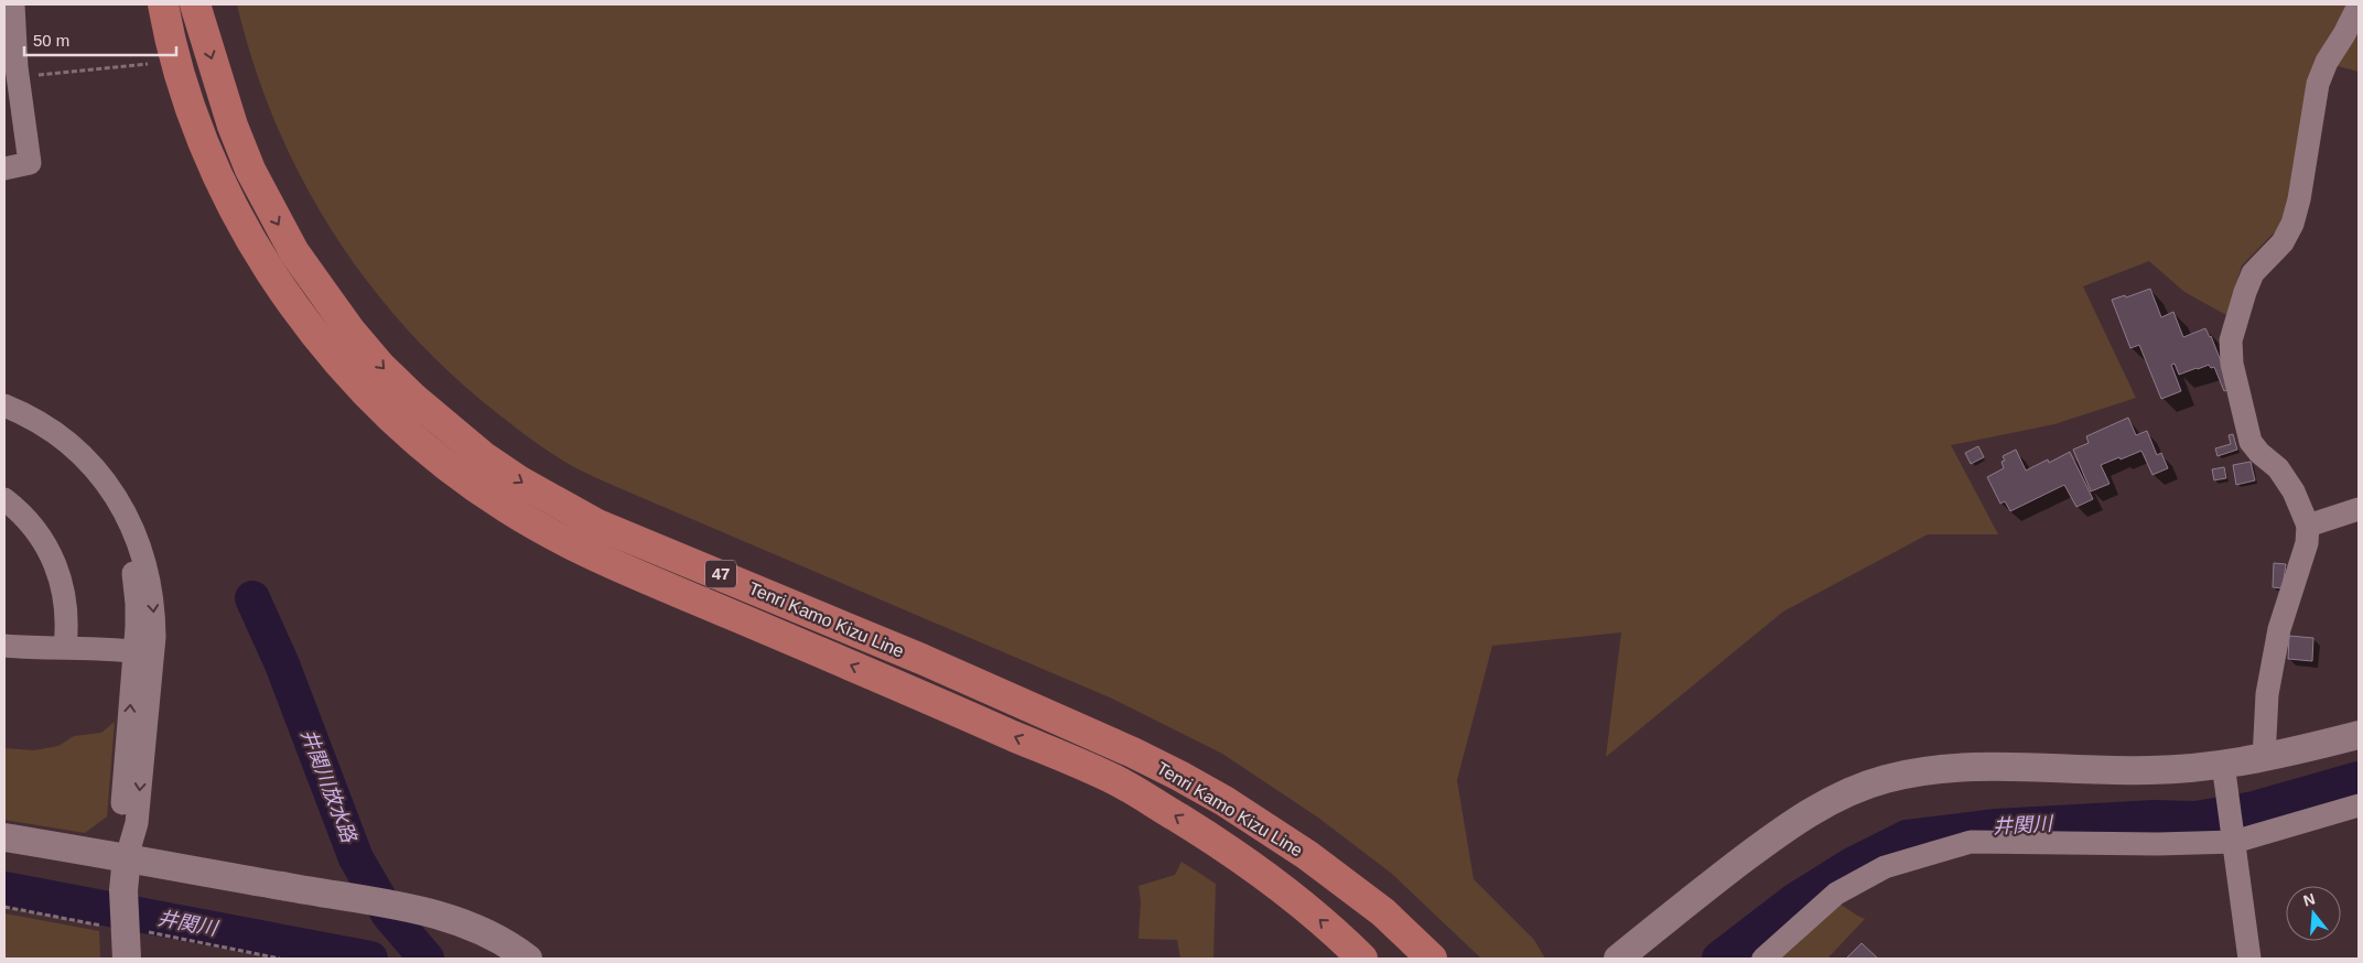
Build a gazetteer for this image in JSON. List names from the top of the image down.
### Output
{
  "streets": {
    "main road": ["47", "Tenri Kamo Kizu Line"]
  },
  "water": ["井関川放水路", "井関川"],
  "scale_bar": "50 m",
  "north": "top"
}
